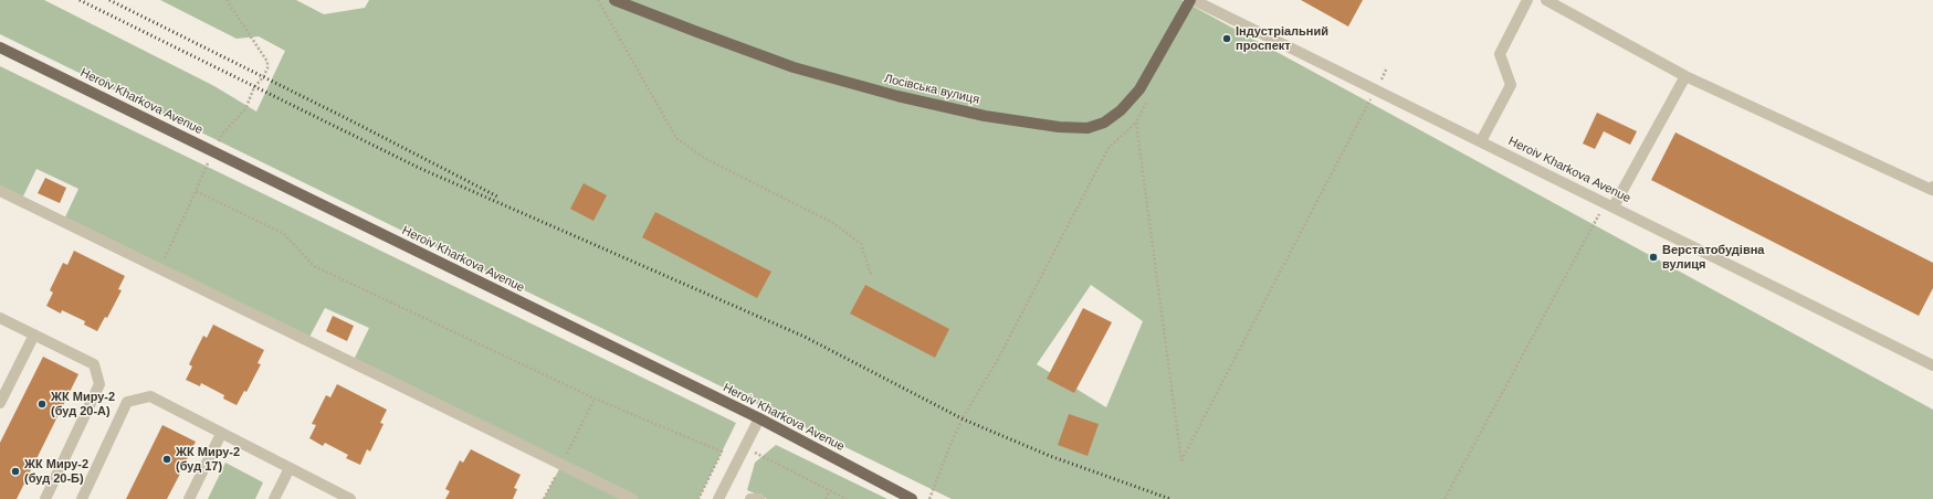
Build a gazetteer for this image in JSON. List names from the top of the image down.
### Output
{
  "streets": {
    "main road": ["Лосівська вулиця", "Heroiv Kharkova Avenue"]
  },
  "places": [
    "Індустріальний проспект",
    "Верстатобудівна вулиця",
    "ЖК Миру-2 (буд 20-А)",
    "ЖК Миру-2 (буд 17)",
    "ЖК Миру-2 (буд 20-Б)"
  ]
}
